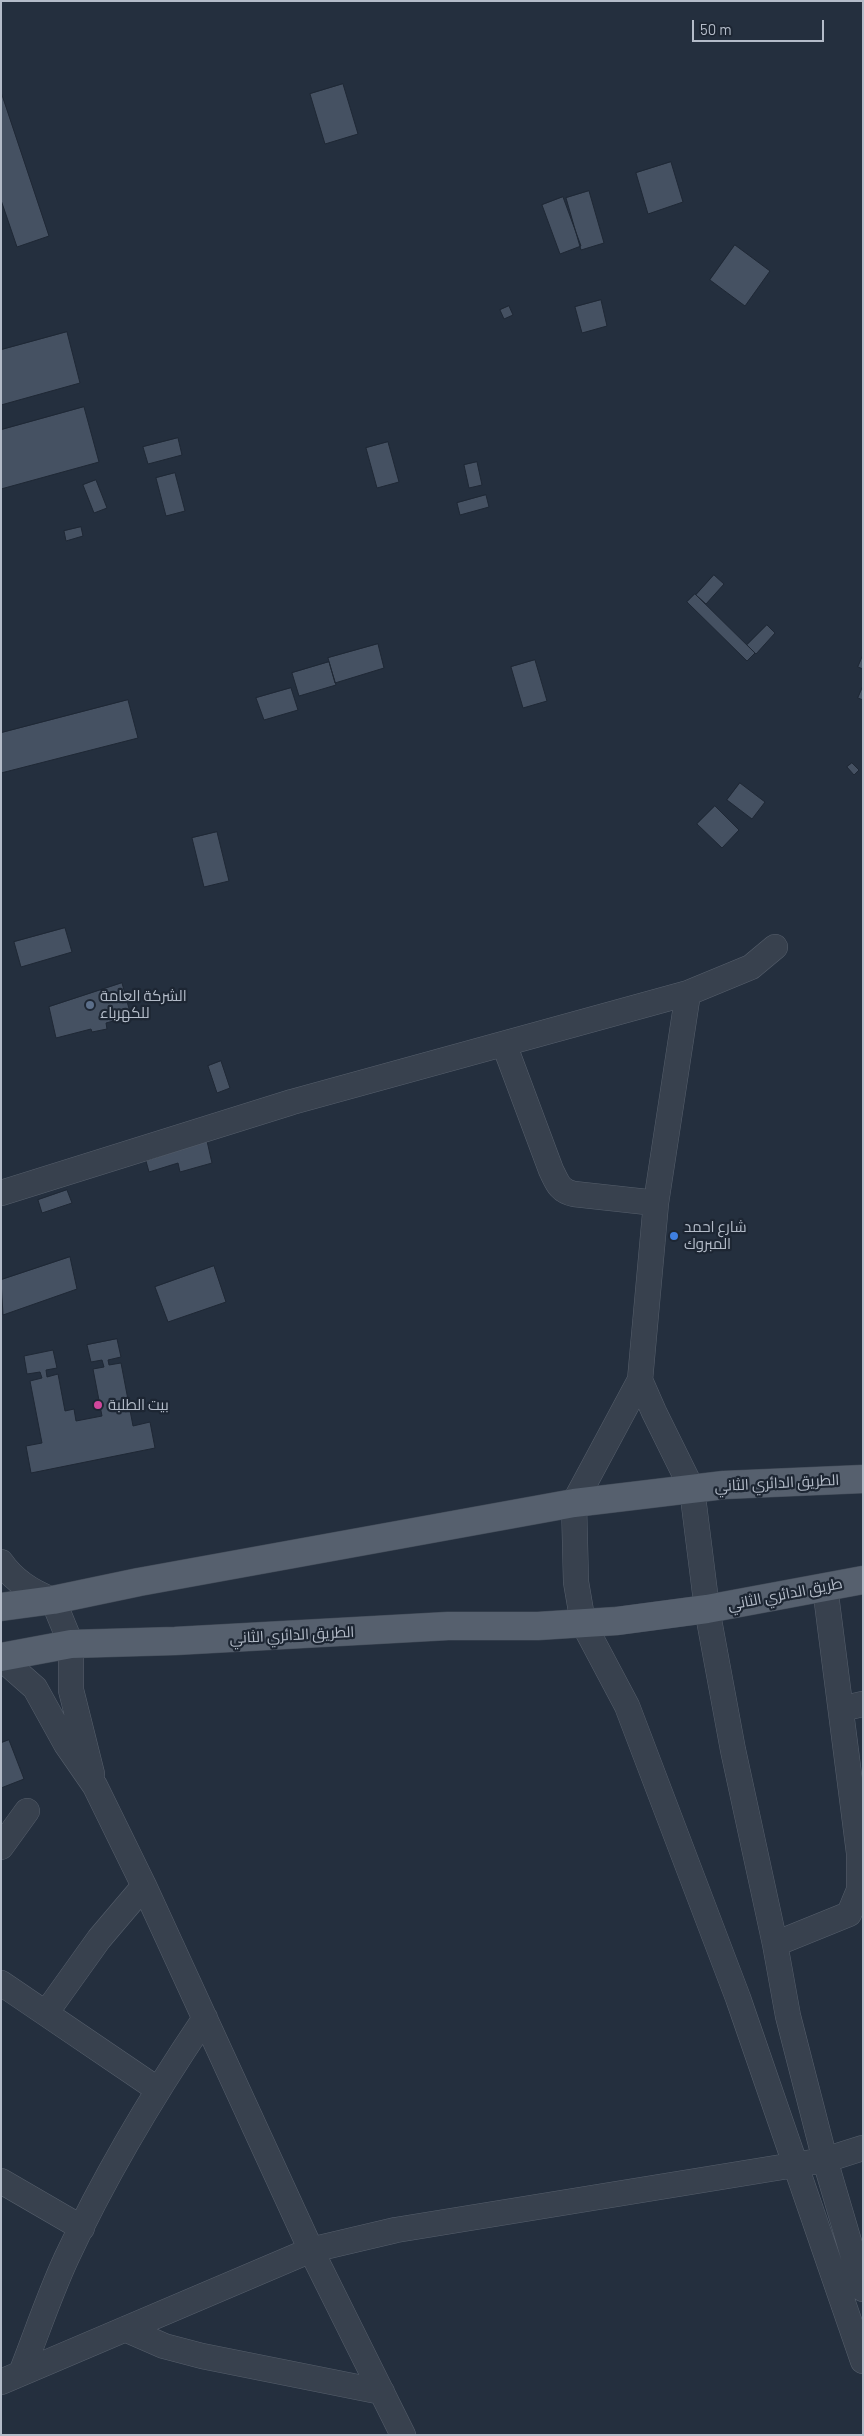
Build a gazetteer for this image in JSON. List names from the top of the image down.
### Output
{
  "streets": {
    "main road": ["الطريق الدائري الثاني", "طريق الدائري الثاني"]
  },
  "crossings": [
    ["الطريق الدائري الثاني", "طريق الدائري الثاني"]
  ],
  "places": ["الشركة العامة للكهرباء", "شارع احمد المبروك", "بيت الطلبة"],
  "scale_bar": "50 m"
}
